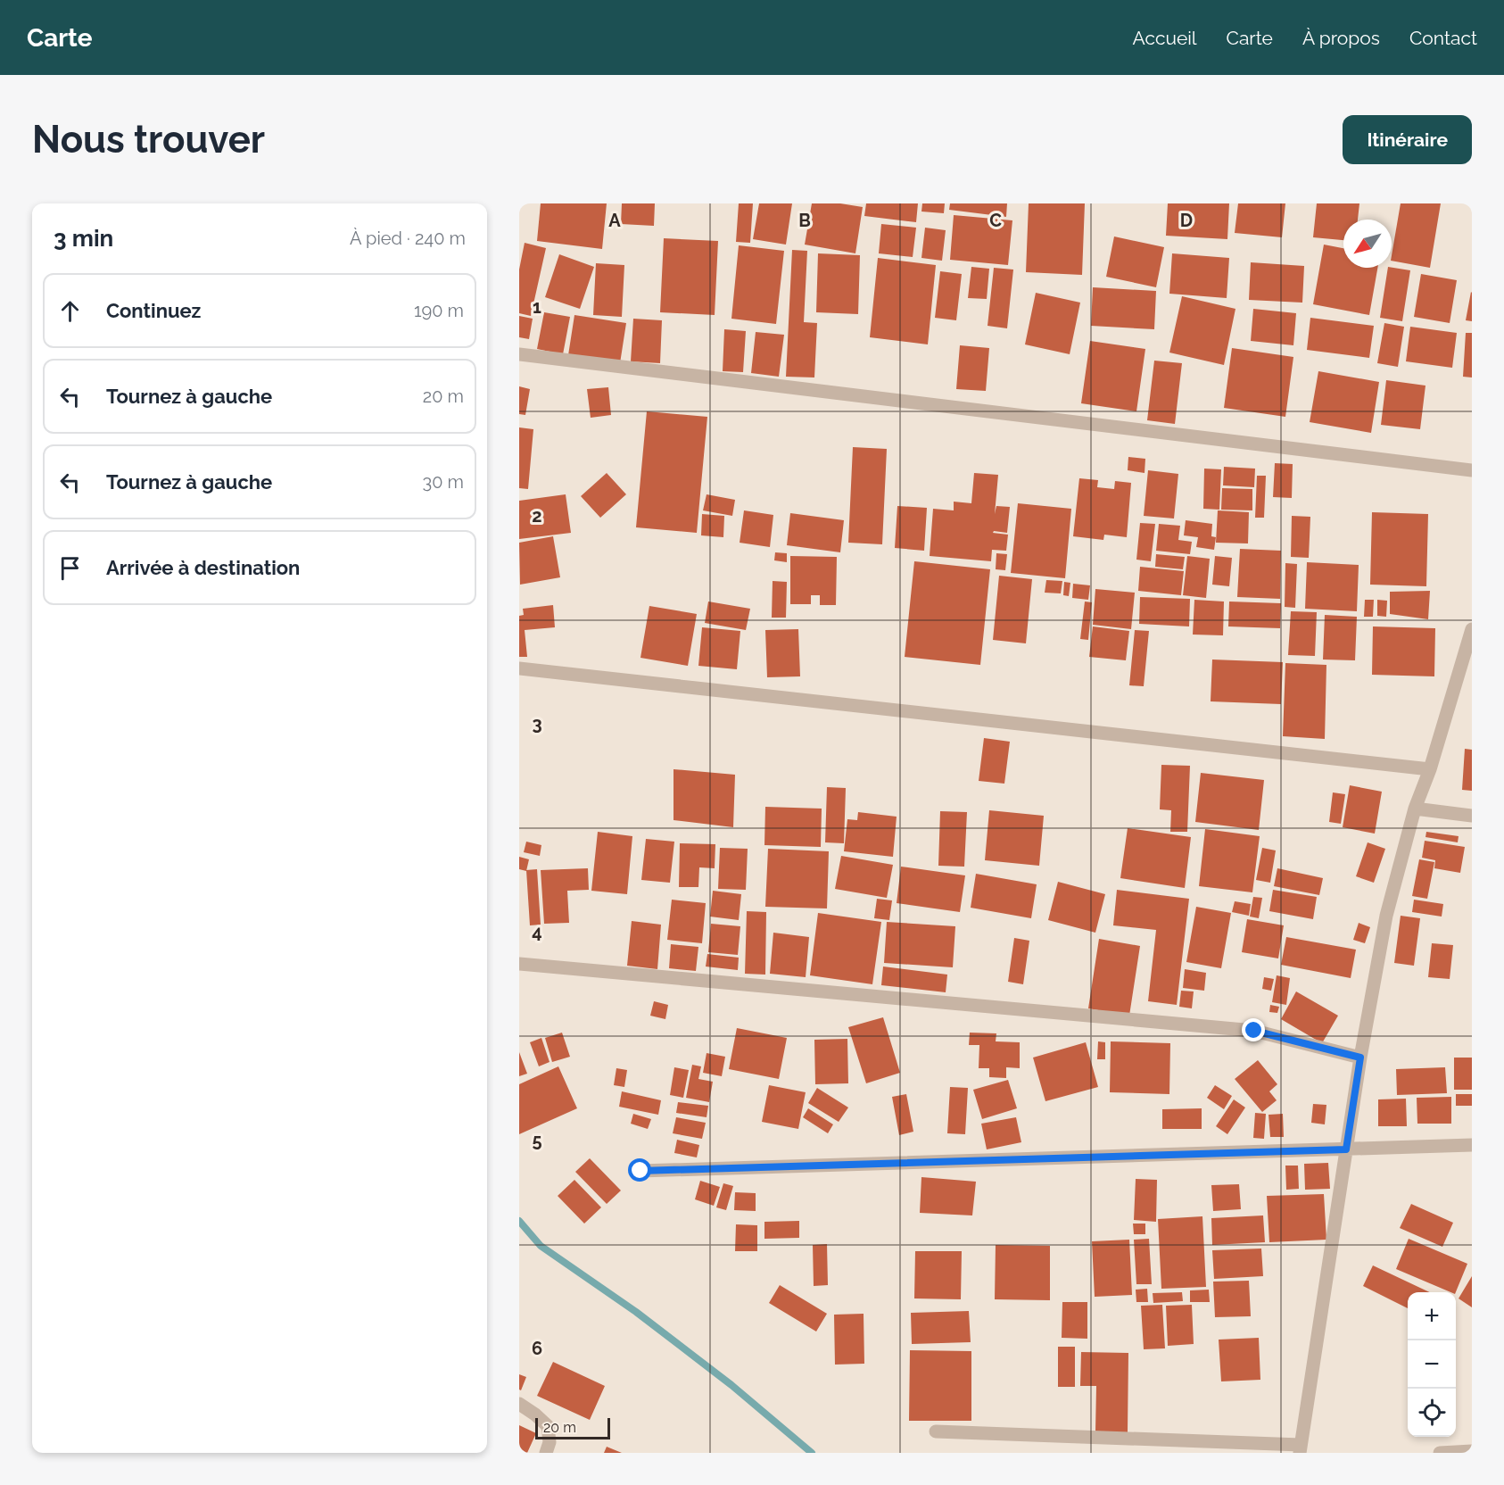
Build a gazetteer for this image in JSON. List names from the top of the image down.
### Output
{
  "scale_bar": "20 m",
  "north": "bottom left",
  "page": {
    "header": "Carte",
    "nav": [
      "Accueil",
      "Carte",
      "À propos",
      "Contact"
    ],
    "buttons": "Itinéraire",
    "title": "Nous trouver",
    "heading": ["3 min", "À pied · 240 m"],
    "list": [
      ["Continuez", "190 m"],
      ["Tournez à gauche", "20 m"],
      ["Tournez à gauche", "30 m"],
      "Arrivée à destination"
    ],
    "map_buttons": ["+", "−"],
    "scale": "20 m"
  },
  "grid": {
    "columns": [
      "A",
      "B",
      "C",
      "D"
    ],
    "rows": [
      "1",
      "2",
      "3",
      "4",
      "5",
      "6"
    ]
  }
}
